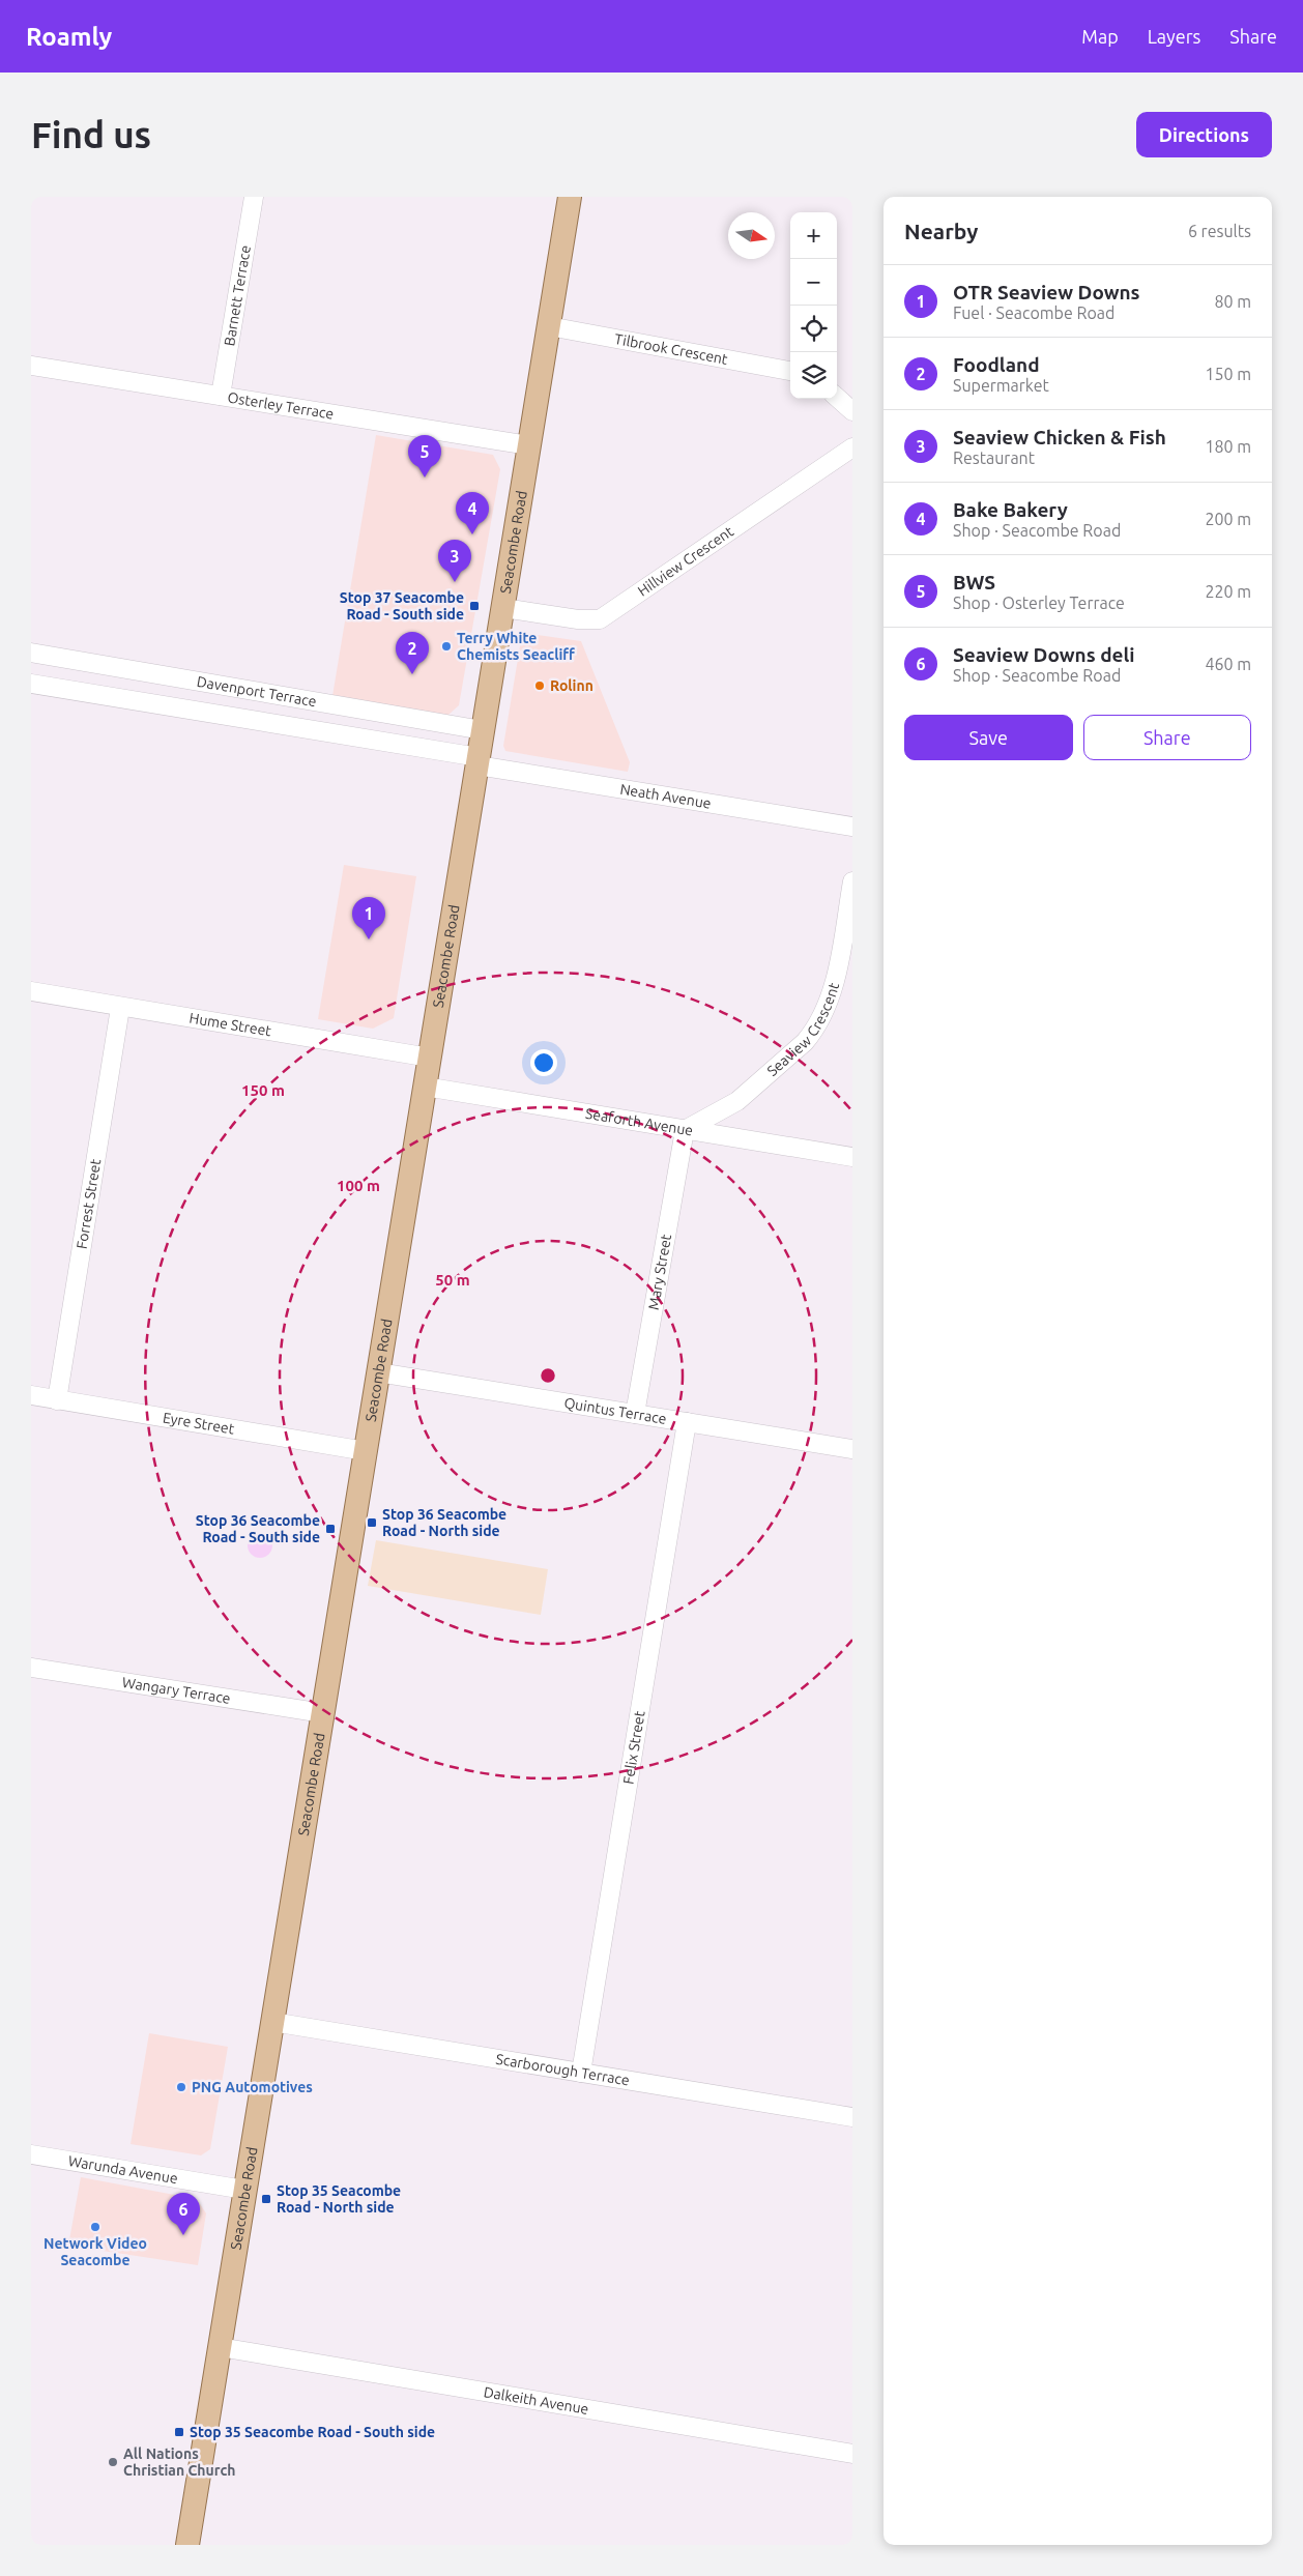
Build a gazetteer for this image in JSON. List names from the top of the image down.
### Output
{
  "streets": {
    "main road": ["Seacombe Road"],
    "street": [
      "Barnett Terrace",
      "Tilbrook Crescent",
      "Osterley Terrace",
      "Hillview Crescent",
      "Davenport Terrace",
      "Neath Avenue",
      "Hume Street",
      "Seaview Crescent",
      "Seaforth Avenue",
      "Forrest Street",
      "Mary Street",
      "Quintus Terrace",
      "Eyre Street",
      "Wangary Terrace",
      "Felix Street",
      "Scarborough Terrace",
      "Warunda Avenue",
      "Dalkeith Avenue"
    ]
  },
  "crossings": [
    ["Barnett Terrace", "Osterley Terrace"],
    ["Tilbrook Crescent", "Seacombe Road"],
    ["Osterley Terrace", "Seacombe Road"],
    ["Seacombe Road", "Hillview Crescent"],
    ["Seacombe Road", "Davenport Terrace"],
    ["Seacombe Road", "Neath Avenue"],
    ["Seacombe Road", "Hume Street"],
    ["Seacombe Road", "Seaforth Avenue"],
    ["Seacombe Road", "Quintus Terrace"],
    ["Seacombe Road", "Eyre Street"],
    ["Seacombe Road", "Wangary Terrace"],
    ["Seacombe Road", "Scarborough Terrace"],
    ["Seacombe Road", "Warunda Avenue"],
    ["Seacombe Road", "Dalkeith Avenue"],
    ["Davenport Terrace", "Neath Avenue"],
    ["Hume Street", "Forrest Street"],
    ["Seaview Crescent", "Seaforth Avenue"],
    ["Seaview Crescent", "Mary Street"],
    ["Seaforth Avenue", "Mary Street"],
    ["Forrest Street", "Eyre Street"],
    ["Mary Street", "Quintus Terrace"],
    ["Quintus Terrace", "Felix Street"],
    ["Felix Street", "Scarborough Terrace"]
  ],
  "places": {
    "transit": [
      "Stop 37 Seacombe Road - South side",
      "Stop 36 Seacombe Road - North side",
      "Stop 36 Seacombe Road - South side",
      "Stop 35 Seacombe Road - North side",
      "Stop 35 Seacombe Road - South side"
    ],
    "other": [
      "Terry White Chemists Seacliff",
      "Rolinn",
      "PNG Automotives",
      "Network Video Seacombe",
      "All Nations Christian Church"
    ]
  },
  "north": "right",
  "page": {
    "header": "Roamly",
    "nav": ["Map", "Layers", "Share"],
    "buttons": [
      "Directions",
      ["Save", "Share"]
    ],
    "title": "Find us",
    "heading": ["Nearby", "6 results"],
    "map_buttons": ["+", "−"],
    "list": [
      {
        "mark": "1",
        "name": "OTR Seaview Downs",
        "note": "Fuel · Seacombe Road",
        "value": "80 m"
      },
      {
        "mark": "2",
        "name": "Foodland",
        "note": "Supermarket",
        "value": "150 m"
      },
      {
        "mark": "3",
        "name": "Seaview Chicken & Fish",
        "note": "Restaurant",
        "value": "180 m"
      },
      {
        "mark": "4",
        "name": "Bake Bakery",
        "note": "Shop · Seacombe Road",
        "value": "200 m"
      },
      {
        "mark": "5",
        "name": "BWS",
        "note": "Shop · Osterley Terrace",
        "value": "220 m"
      },
      {
        "mark": "6",
        "name": "Seaview Downs deli",
        "note": "Shop · Seacombe Road",
        "value": "460 m"
      }
    ],
    "pins": [
      "5",
      "4",
      "3",
      "2",
      "1",
      "6"
    ]
  },
  "rings": ["150 m", "100 m", "50 m"]
}
